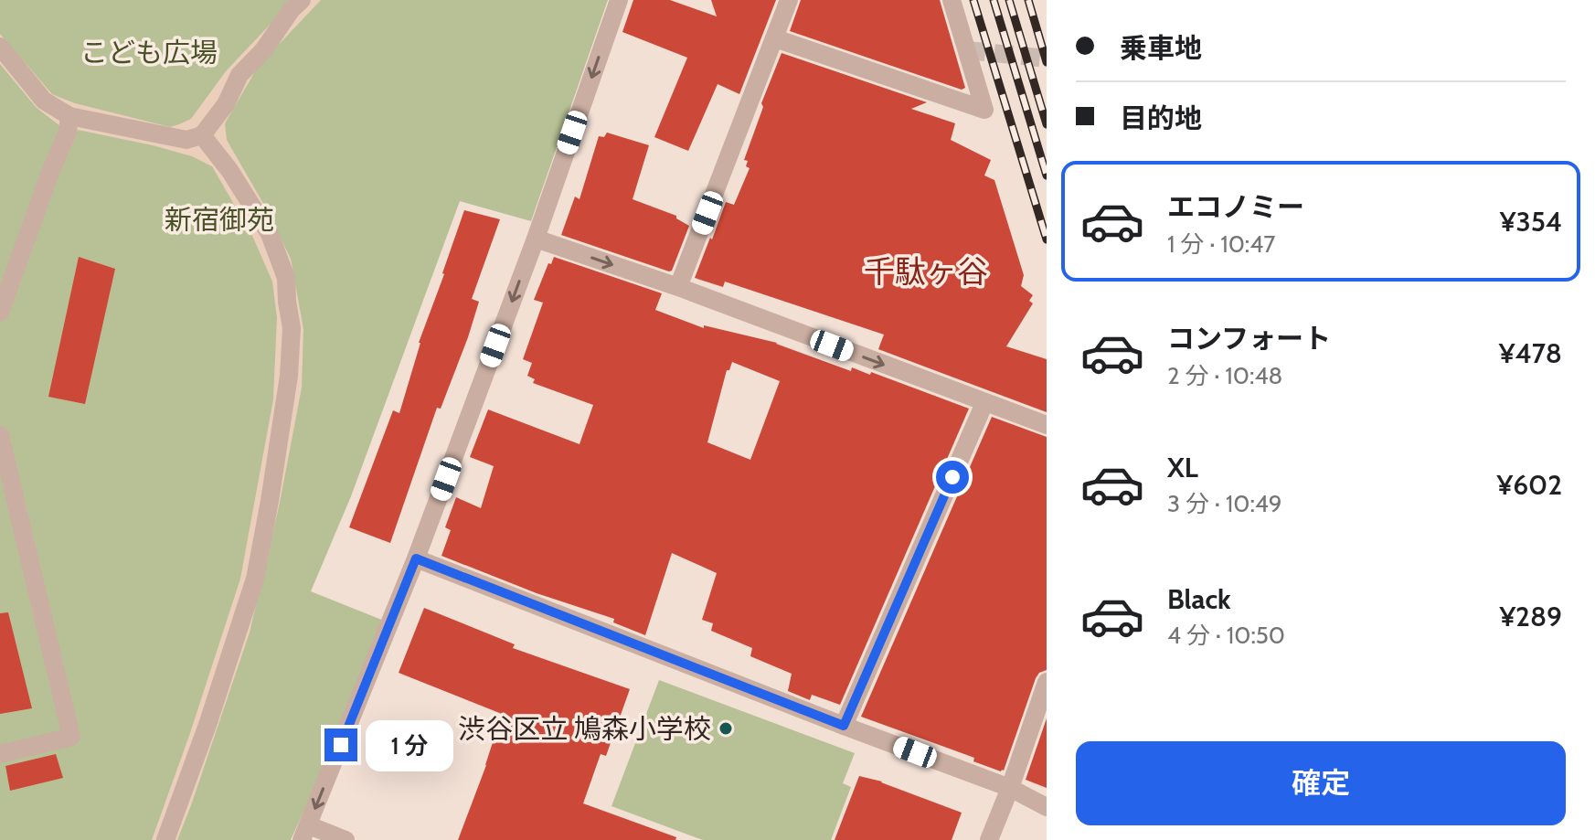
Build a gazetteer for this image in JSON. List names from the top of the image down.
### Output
{
  "districts": ["千駄ヶ谷"],
  "parks": ["こども広場", "新宿御苑"],
  "places": ["渋谷区立 鳩森小学校"],
  "page": {
    "banner": ["乗車地", "目的地"],
    "list": [
      {
        "name": "エコノミー",
        "note": "1 分 · 10:47",
        "value": "¥354"
      },
      {
        "name": "コンフォート",
        "note": "2 分 · 10:48",
        "value": "¥478"
      },
      {
        "name": "XL",
        "note": "3 分 · 10:49",
        "value": "¥602"
      },
      {
        "name": "Black",
        "note": "4 分 · 10:50",
        "value": "¥289"
      }
    ],
    "bubble": "1 分",
    "buttons": "確定"
  }
}
